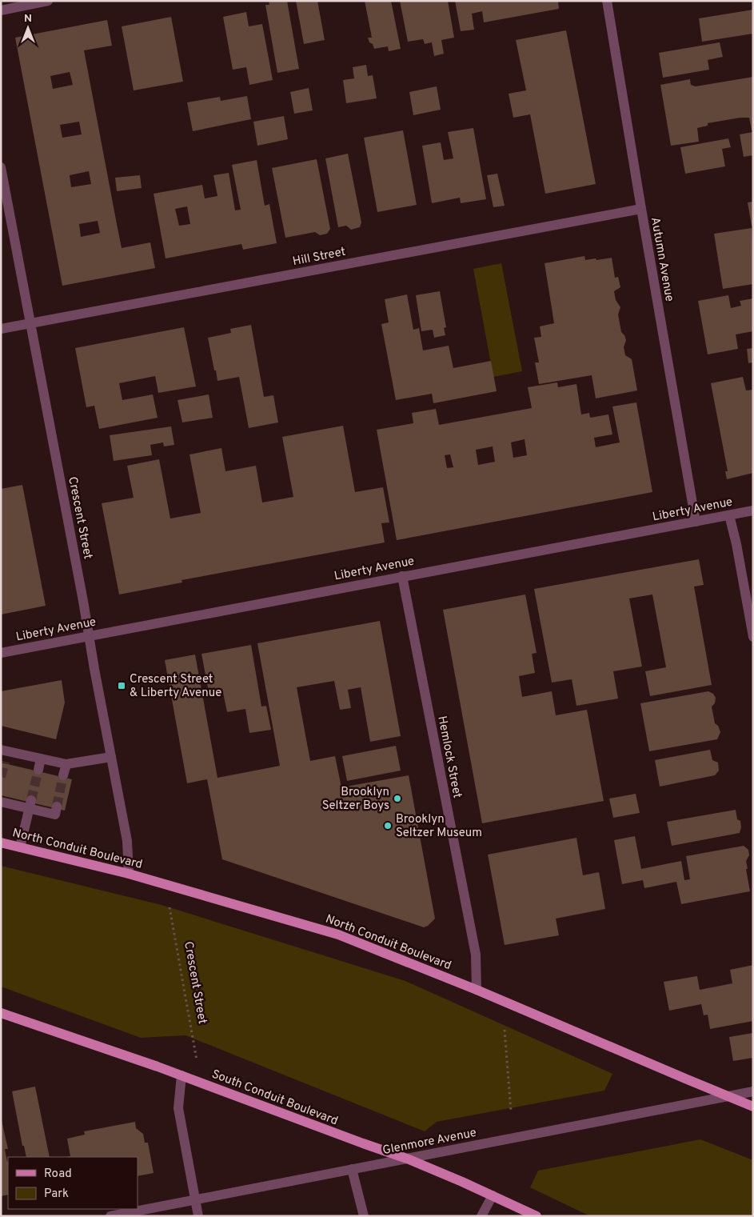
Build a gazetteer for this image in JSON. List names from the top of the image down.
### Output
{
  "streets": {
    "main road": ["North Conduit Boulevard", "South Conduit Boulevard"],
    "street": [
      "Hill Street",
      "Autumn Avenue",
      "Liberty Avenue",
      "Crescent Street",
      "Hemlock Street",
      "Glenmore Avenue"
    ]
  },
  "crossings": [
    ["Hill Street", "Autumn Avenue"],
    ["Hill Street", "Crescent Street"],
    ["Autumn Avenue", "Liberty Avenue"],
    ["Liberty Avenue", "Crescent Street"],
    ["Liberty Avenue", "Hemlock Street"],
    ["Crescent Street", "North Conduit Boulevard"],
    ["Hemlock Street", "North Conduit Boulevard"],
    ["North Conduit Boulevard", "Glenmore Avenue"],
    ["South Conduit Boulevard", "Glenmore Avenue"]
  ],
  "places": {
    "transit": ["Crescent Street & Liberty Avenue"],
    "other": ["Brooklyn Seltzer Boys", "Brooklyn Seltzer Museum"]
  },
  "legend": ["Road", "Park"],
  "north": "top"
}
